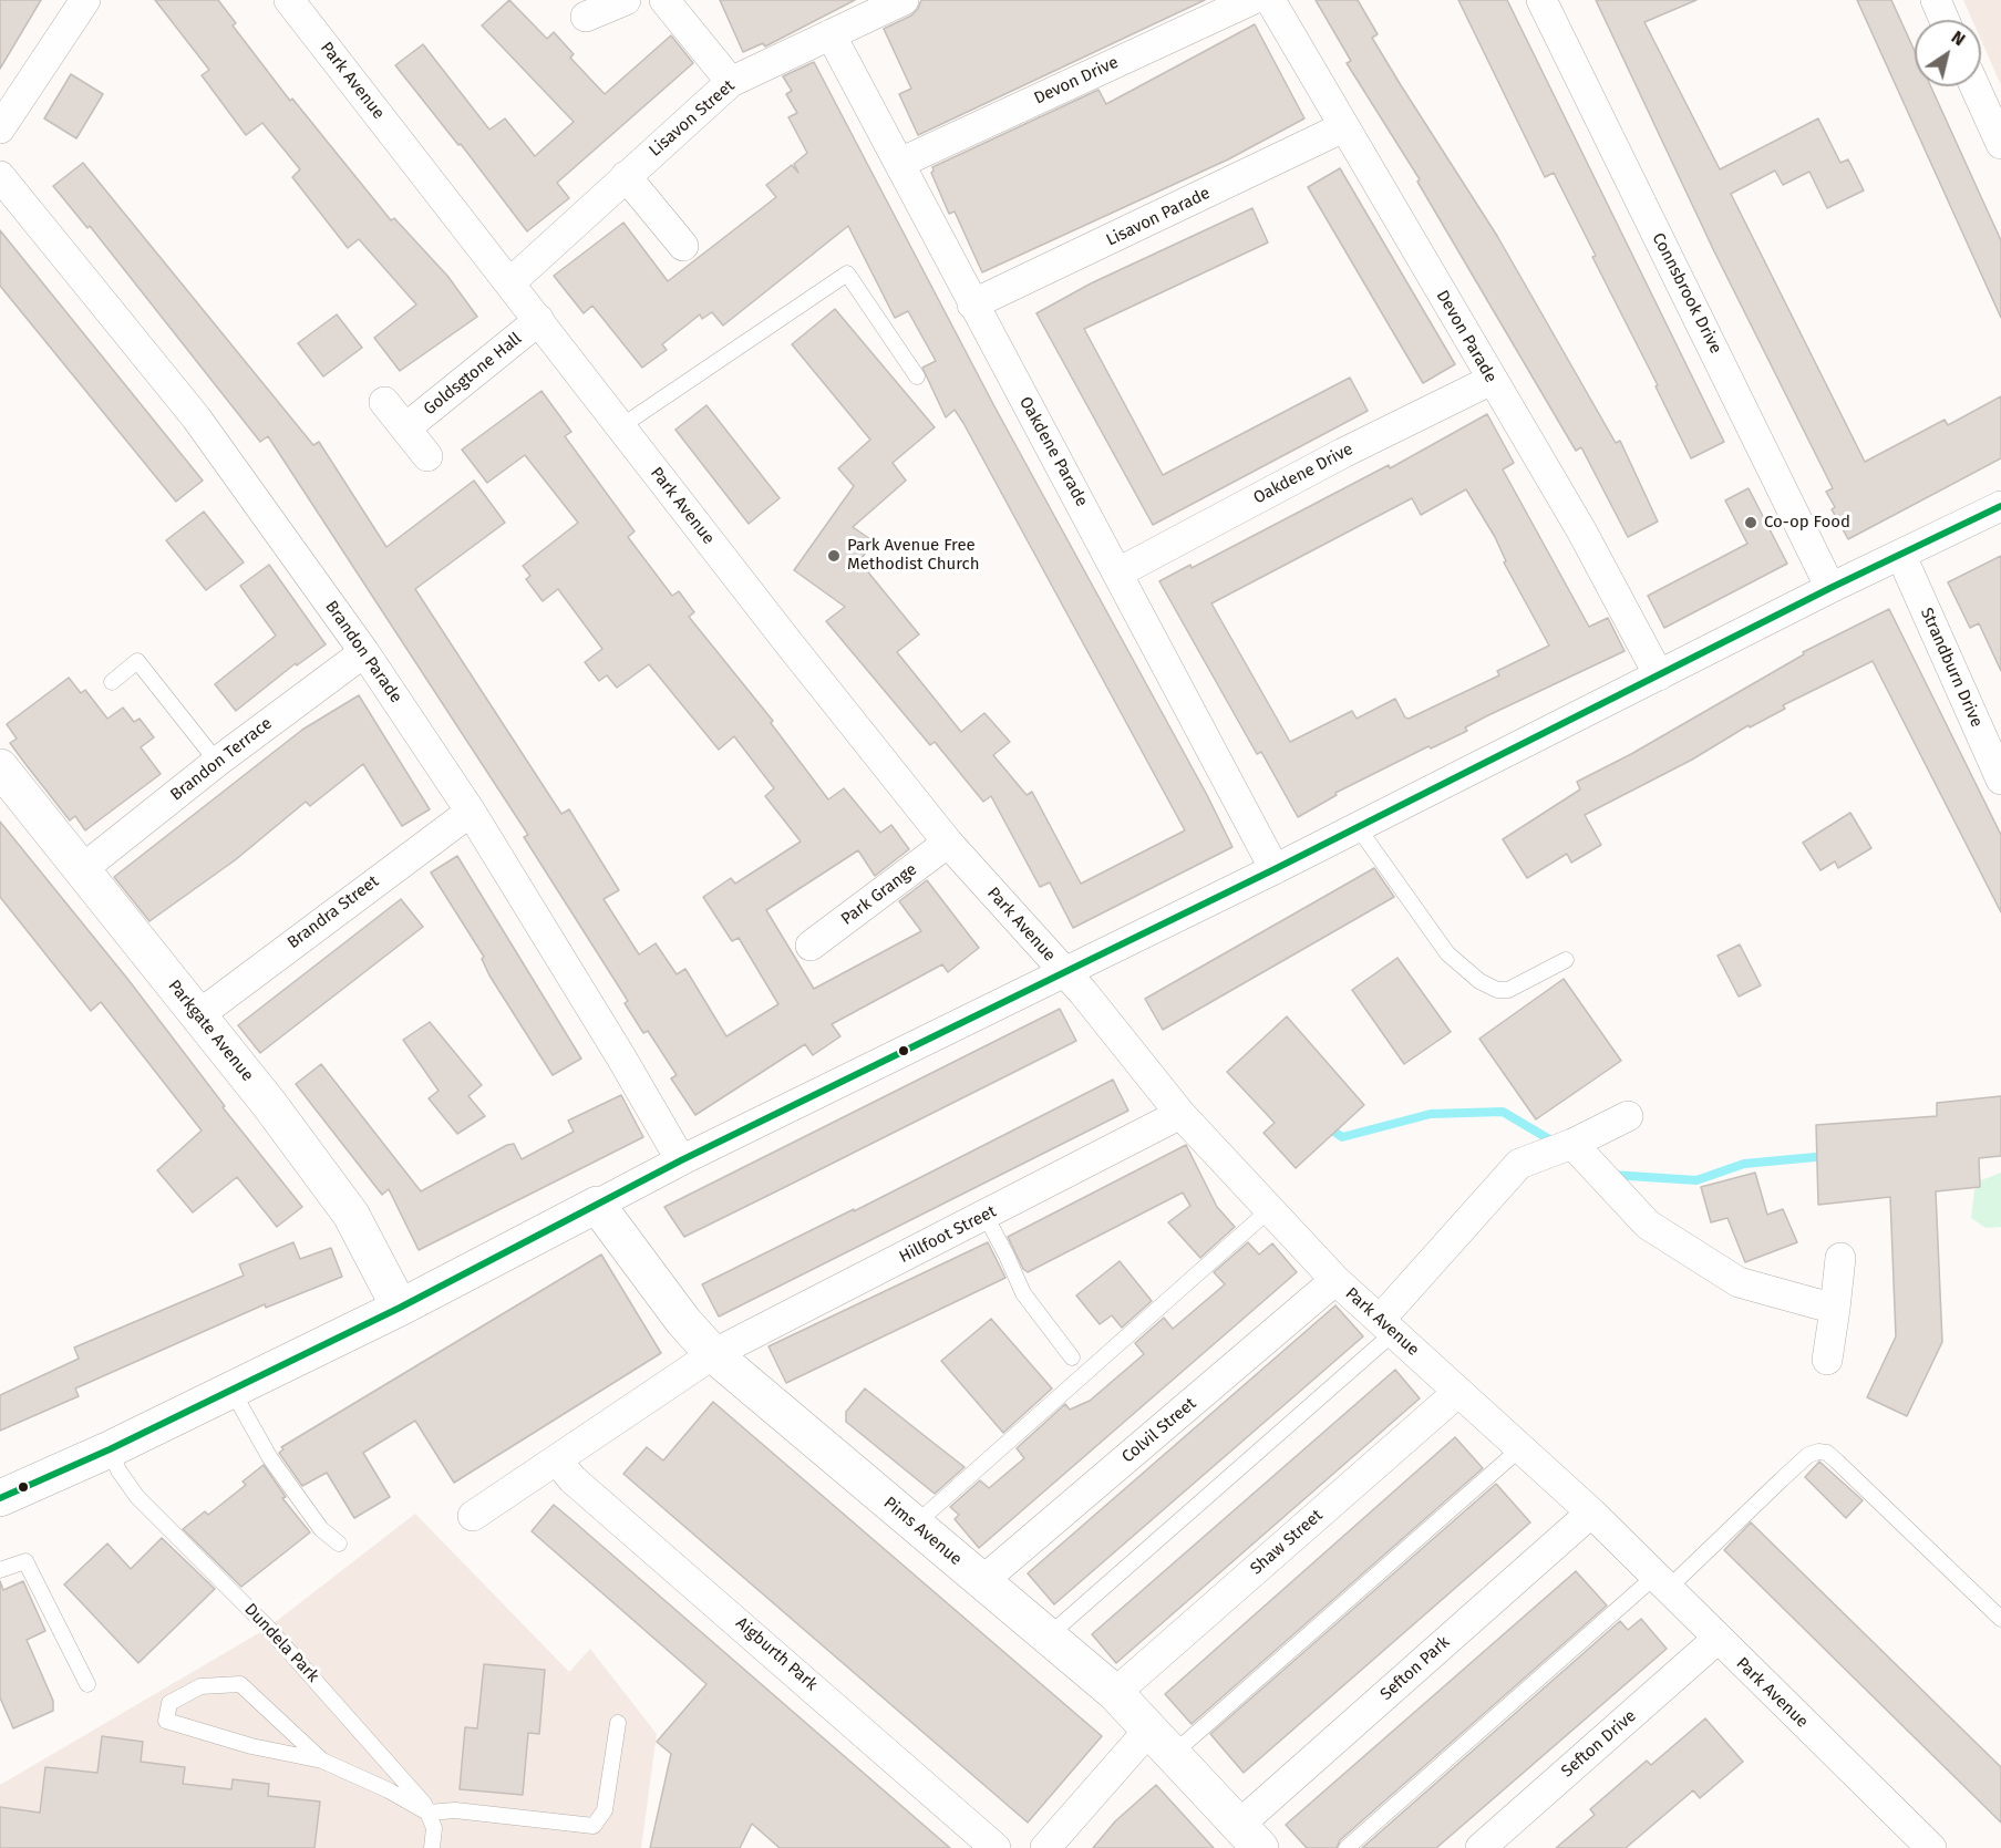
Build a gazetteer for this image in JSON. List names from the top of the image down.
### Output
{
  "streets": {
    "street": [
      "Park Avenue",
      "Devon Drive",
      "Lisavon Street",
      "Lisavon Parade",
      "Connsbrook Drive",
      "Devon Parade",
      "Goldsgtone Hall",
      "Oakdene Parade",
      "Oakdene Drive",
      "Brandon Parade",
      "Strandburn Drive",
      "Brandon Terrace",
      "Park Grange",
      "Brandra Street",
      "Parkgate Avenue",
      "Hillfoot Street",
      "Colvil Street",
      "Pims Avenue",
      "Shaw Street",
      "Aigburth Park",
      "Sefton Park",
      "Sefton Drive"
    ],
    "lane": ["Dundela Park"]
  },
  "crossings": [
    ["Park Avenue", "Lisavon Street"],
    ["Park Avenue", "Goldsgtone Hall"],
    ["Park Avenue", "Park Grange"],
    ["Park Avenue", "Hillfoot Street"],
    ["Park Avenue", "Colvil Street"],
    ["Park Avenue", "Shaw Street"],
    ["Park Avenue", "Sefton Park"],
    ["Park Avenue", "Sefton Drive"],
    ["Devon Drive", "Oakdene Parade"],
    ["Lisavon Street", "Oakdene Parade"],
    ["Lisavon Parade", "Devon Parade"],
    ["Lisavon Parade", "Oakdene Parade"],
    ["Devon Parade", "Oakdene Drive"],
    ["Oakdene Parade", "Oakdene Drive"],
    ["Brandon Parade", "Brandon Terrace"],
    ["Brandon Parade", "Brandra Street"],
    ["Brandon Terrace", "Parkgate Avenue"],
    ["Brandra Street", "Parkgate Avenue"],
    ["Hillfoot Street", "Pims Avenue"],
    ["Colvil Street", "Pims Avenue"],
    ["Pims Avenue", "Shaw Street"],
    ["Pims Avenue", "Sefton Park"]
  ],
  "places": ["Co-op Food", "Park Avenue Free Methodist Church"],
  "north": "top right"
}
